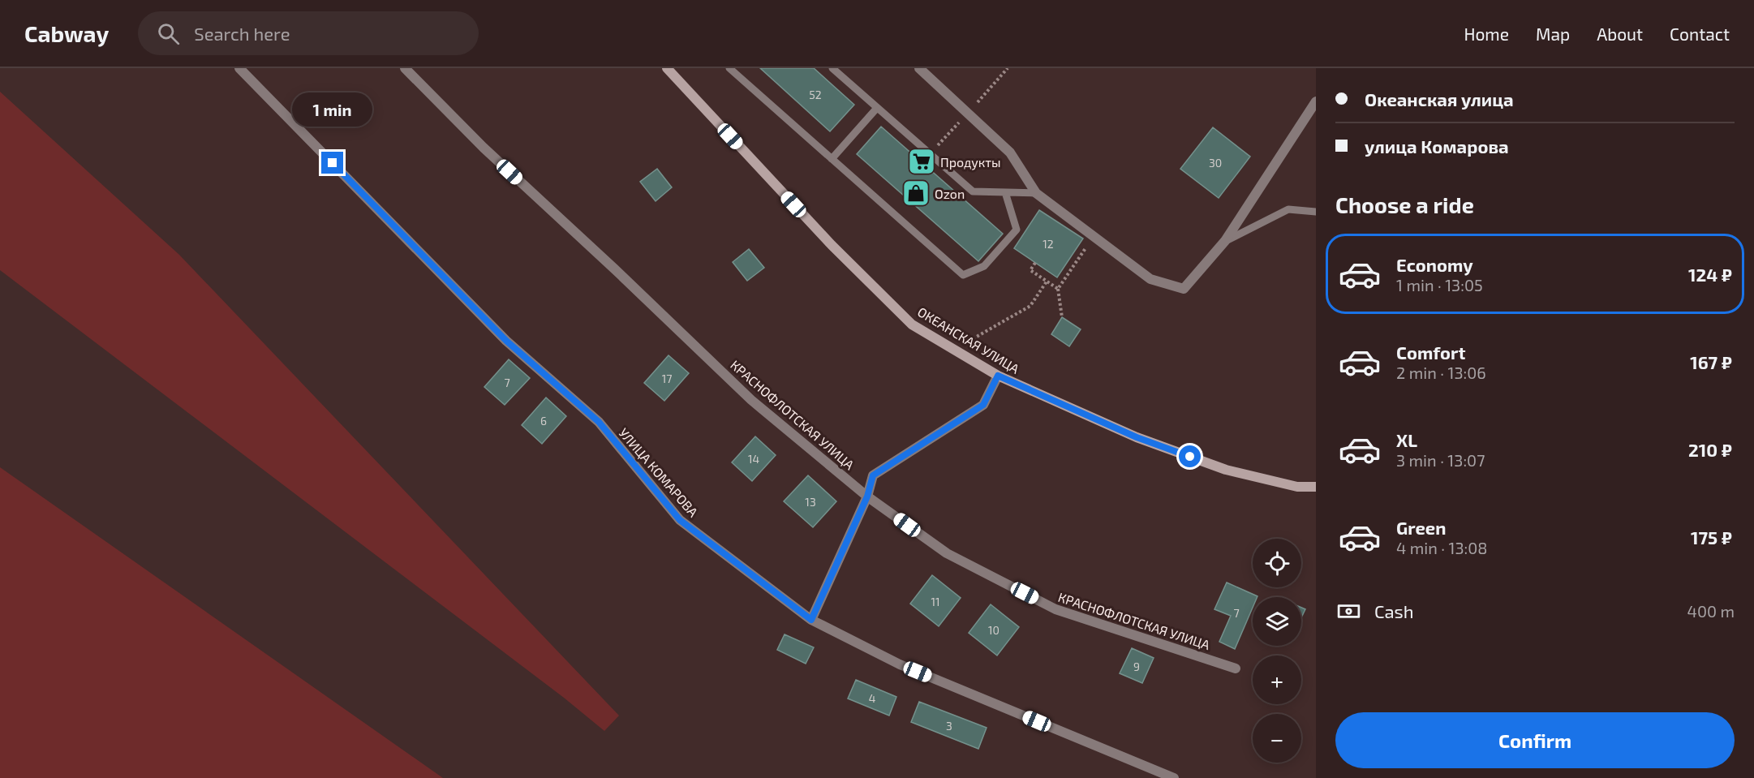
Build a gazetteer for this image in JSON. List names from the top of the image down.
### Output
{
  "streets": {
    "main road": ["ОКЕАНСКАЯ УЛИЦА"],
    "street": ["КРАСНОФЛОТСКАЯ УЛИЦА", "УЛИЦА КОМАРОВА"]
  },
  "places": {
    "supermarket": ["Продукты"],
    "shop": ["Ozon"]
  },
  "house_numbers": [
    "52",
    "30",
    "12",
    "17",
    "7",
    "6",
    "14",
    "13",
    "11",
    "7",
    "10",
    "9",
    "4",
    "3"
  ],
  "page": {
    "header": "Cabway",
    "search": "Search here",
    "nav": [
      "Home",
      "Map",
      "About",
      "Contact"
    ],
    "banner": ["Океанская улица", "улица Комарова"],
    "bubble": "1 min",
    "heading": "Choose a ride",
    "list": [
      {
        "name": "Economy",
        "note": "1 min · 13:05",
        "value": "124 ₽"
      },
      {
        "name": "Comfort",
        "note": "2 min · 13:06",
        "value": "167 ₽"
      },
      {
        "name": "XL",
        "note": "3 min · 13:07",
        "value": "210 ₽"
      },
      {
        "name": "Green",
        "note": "4 min · 13:08",
        "value": "175 ₽"
      }
    ],
    "map_buttons": ["+", "−"],
    "pay": ["Cash", "400 m"],
    "buttons": "Confirm"
  }
}
